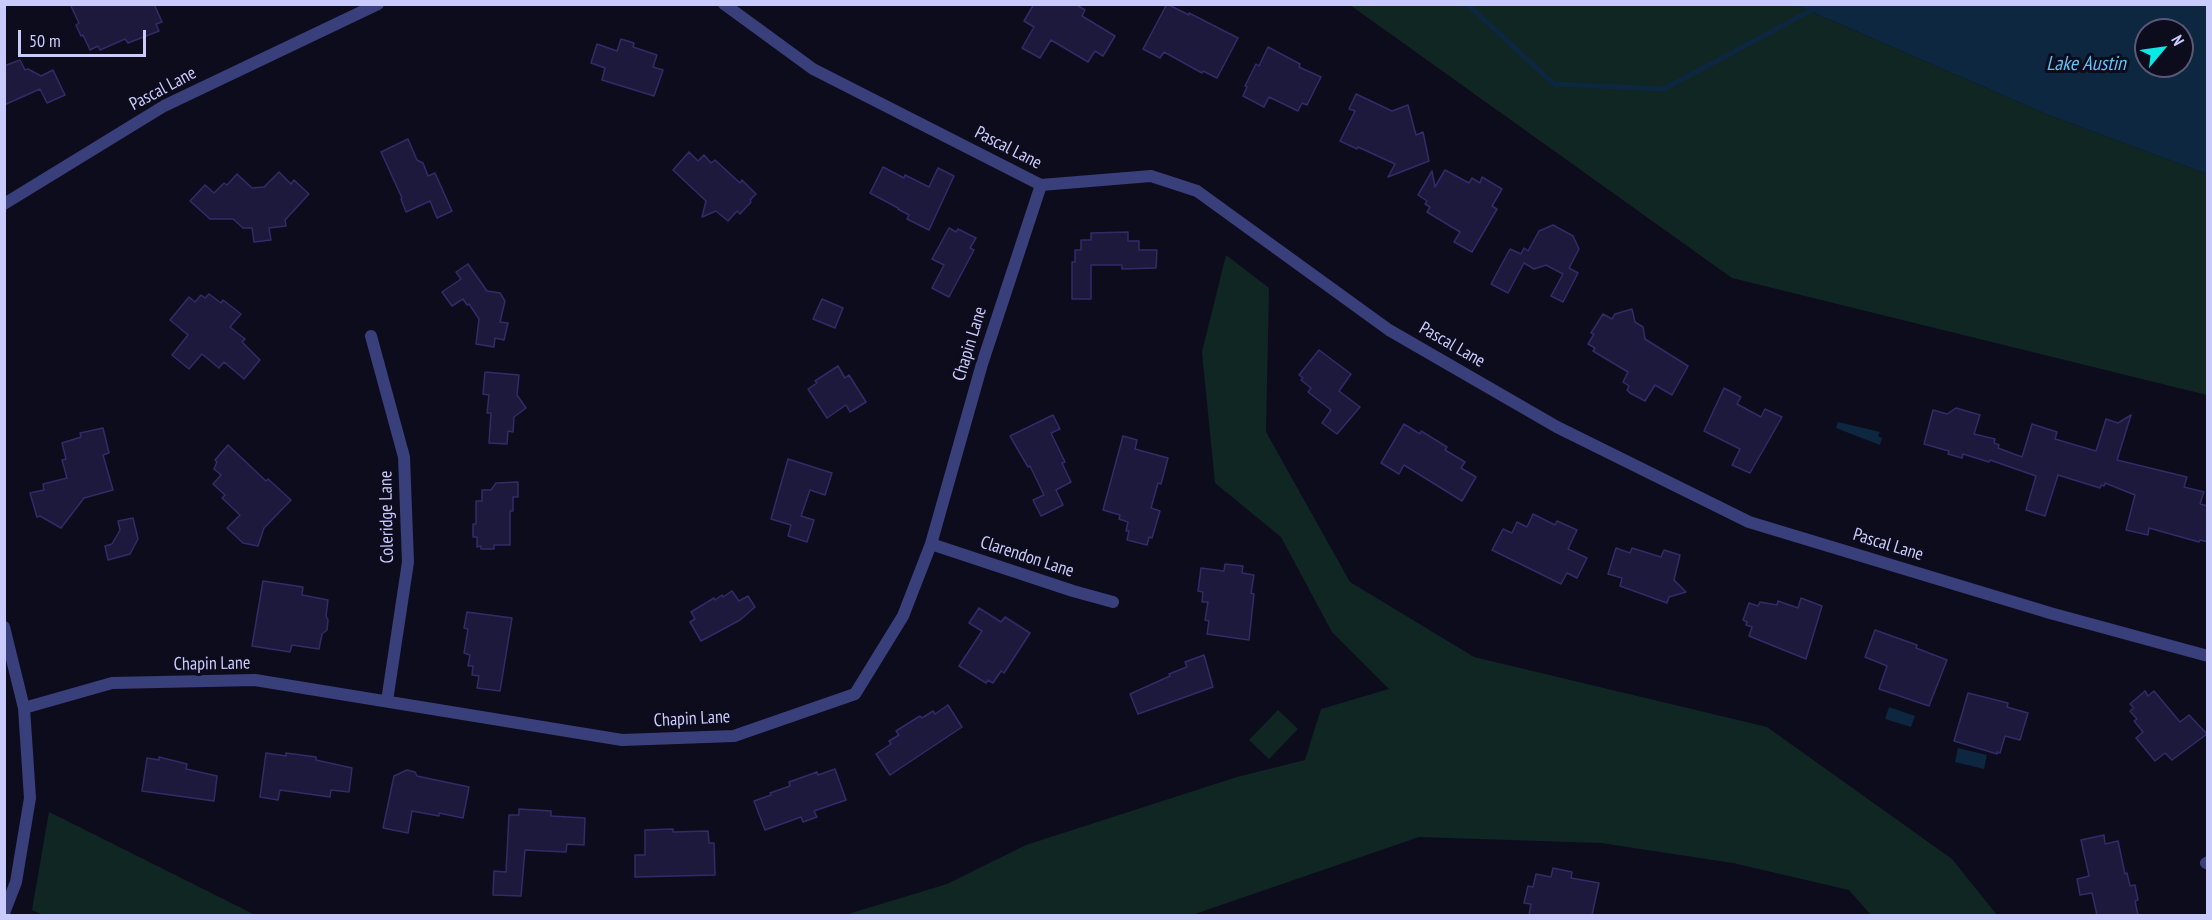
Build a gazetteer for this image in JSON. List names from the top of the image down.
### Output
{
  "streets": {
    "street": [
      "Pascal Lane",
      "Chapin Lane",
      "Coleridge Lane",
      "Clarendon Lane"
    ]
  },
  "crossings": [
    ["Pascal Lane", "Chapin Lane"],
    ["Chapin Lane", "Coleridge Lane"],
    ["Chapin Lane", "Clarendon Lane"]
  ],
  "water": ["Lake Austin"],
  "scale_bar": "50 m",
  "north": "top right"
}
